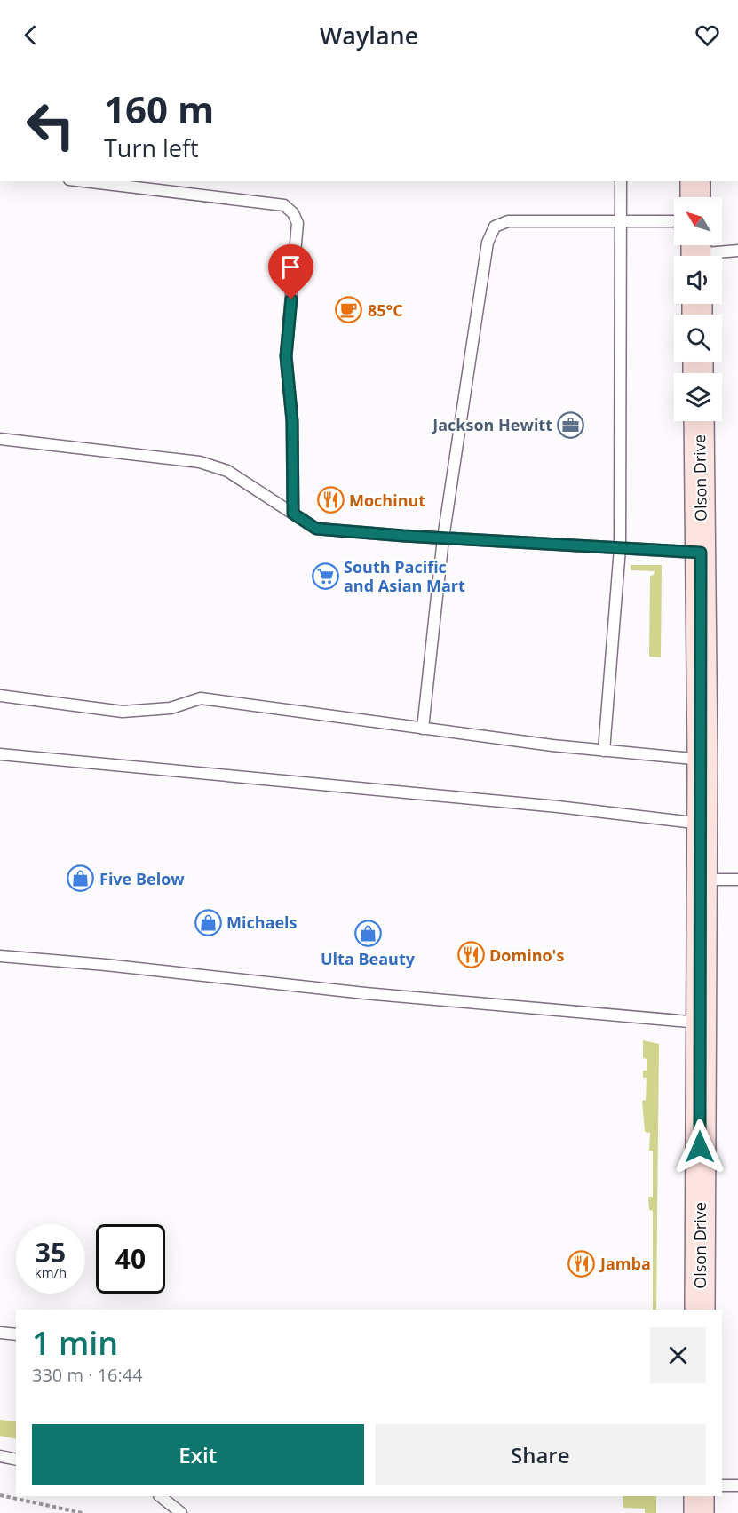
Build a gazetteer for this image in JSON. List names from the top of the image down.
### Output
{
  "streets": {
    "street": ["Olson Drive"]
  },
  "places": {
    "cafe": ["85°C"],
    "office": ["Jackson Hewitt"],
    "restaurant": ["Mochinut", "Domino's", "Jamba"],
    "supermarket": ["South Pacific and Asian Mart"],
    "shop": ["Five Below", "Michaels", "Ulta Beauty"]
  },
  "north": "top left",
  "page": {
    "header": "Waylane",
    "turn": ["160 m", "Turn left"],
    "speed": "35 km/h",
    "limit": "40",
    "heading": ["1 min", "330 m · 16:44"],
    "buttons": ["Exit", "Share"]
  }
}
